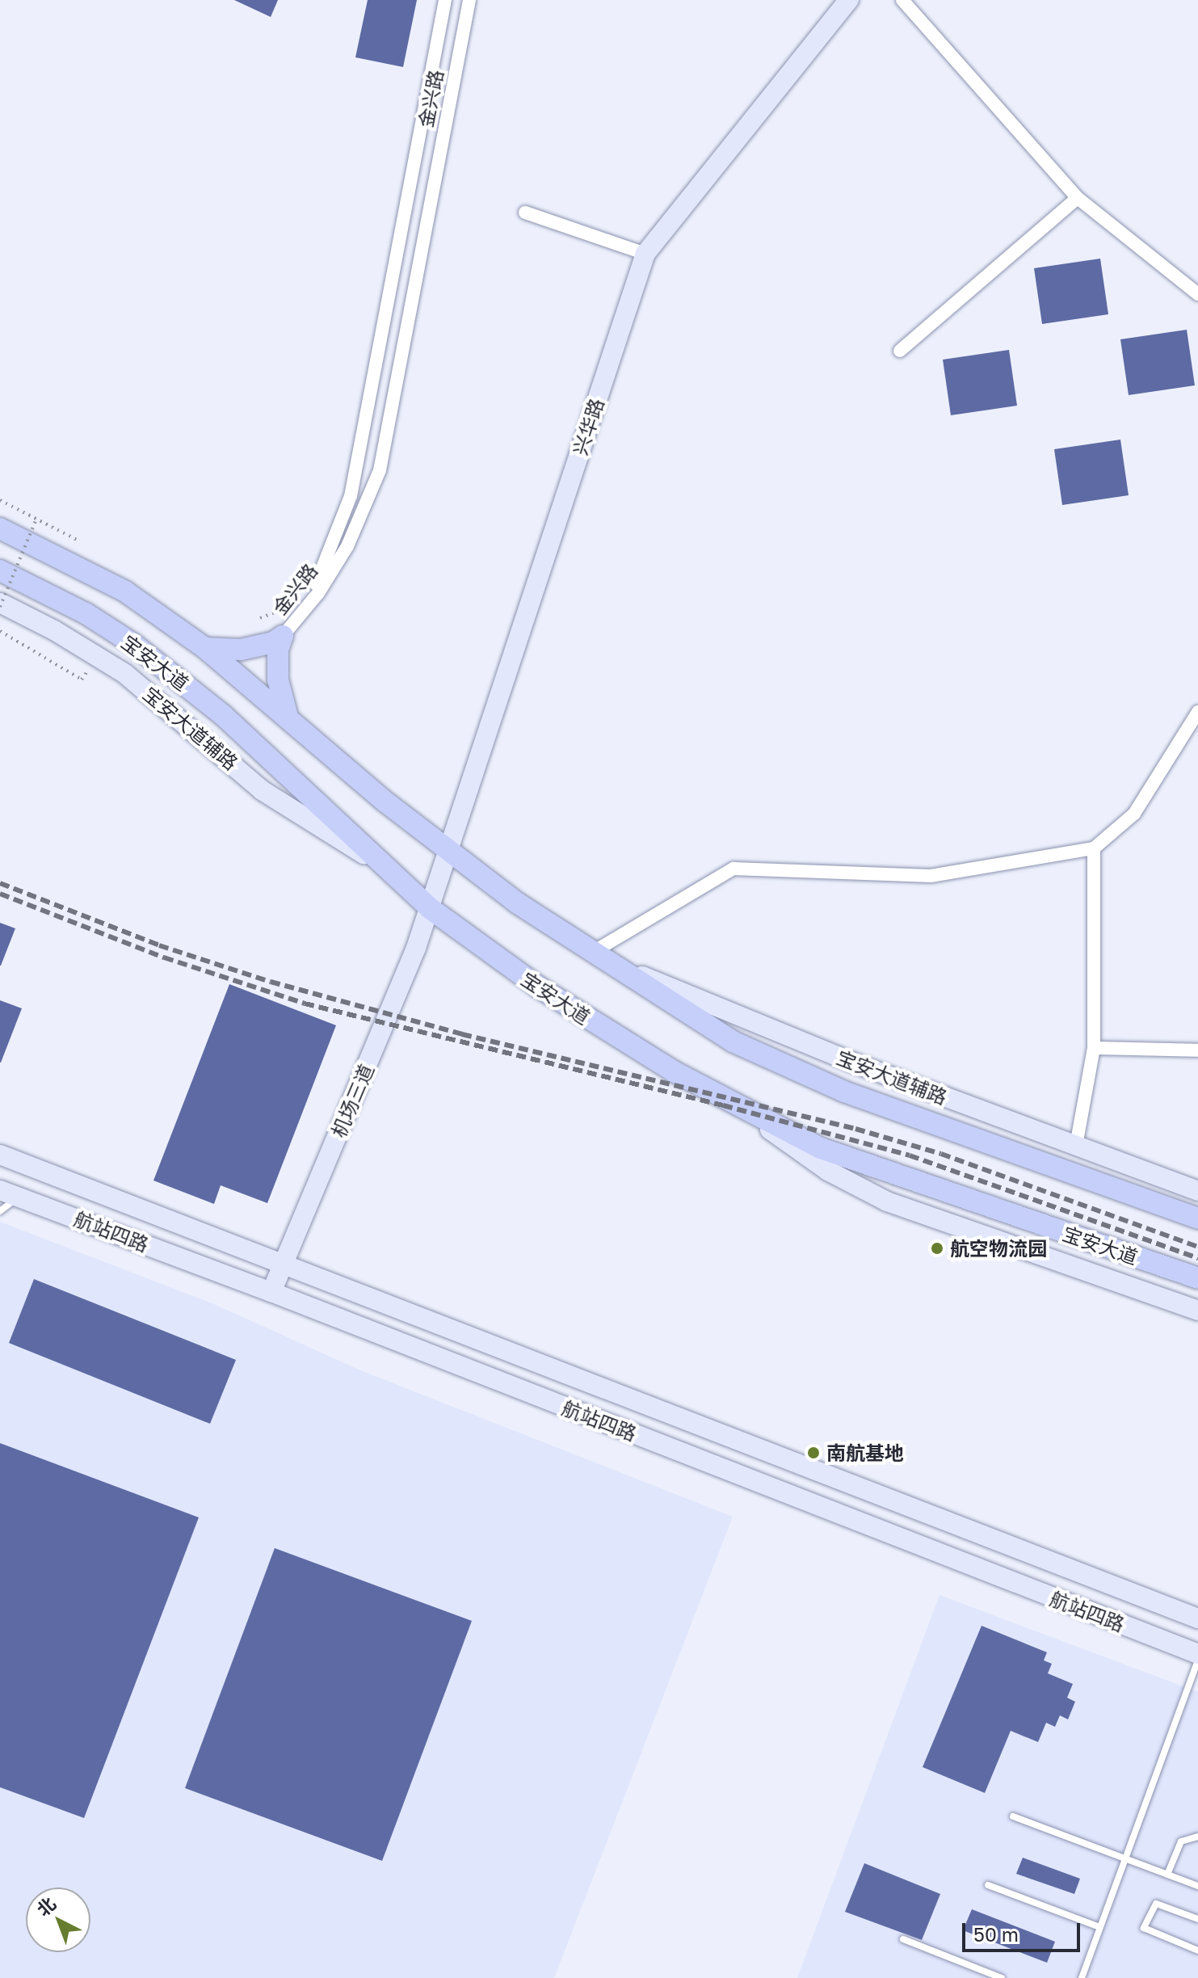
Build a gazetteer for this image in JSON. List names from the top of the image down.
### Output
{
  "streets": {
    "main road": ["宝安大道"],
    "street": [
      "金兴路",
      "兴华路",
      "宝安大道辅路",
      "机场三道",
      "航站四路"
    ]
  },
  "crossings": [
    ["兴华路", "宝安大道"],
    ["兴华路", "机场三道"],
    ["宝安大道", "宝安大道辅路"],
    ["宝安大道", "机场三道"],
    ["机场三道", "航站四路"]
  ],
  "places": ["航空物流园", "南航基地"],
  "scale_bar": "50 m",
  "north": "top left"
}
